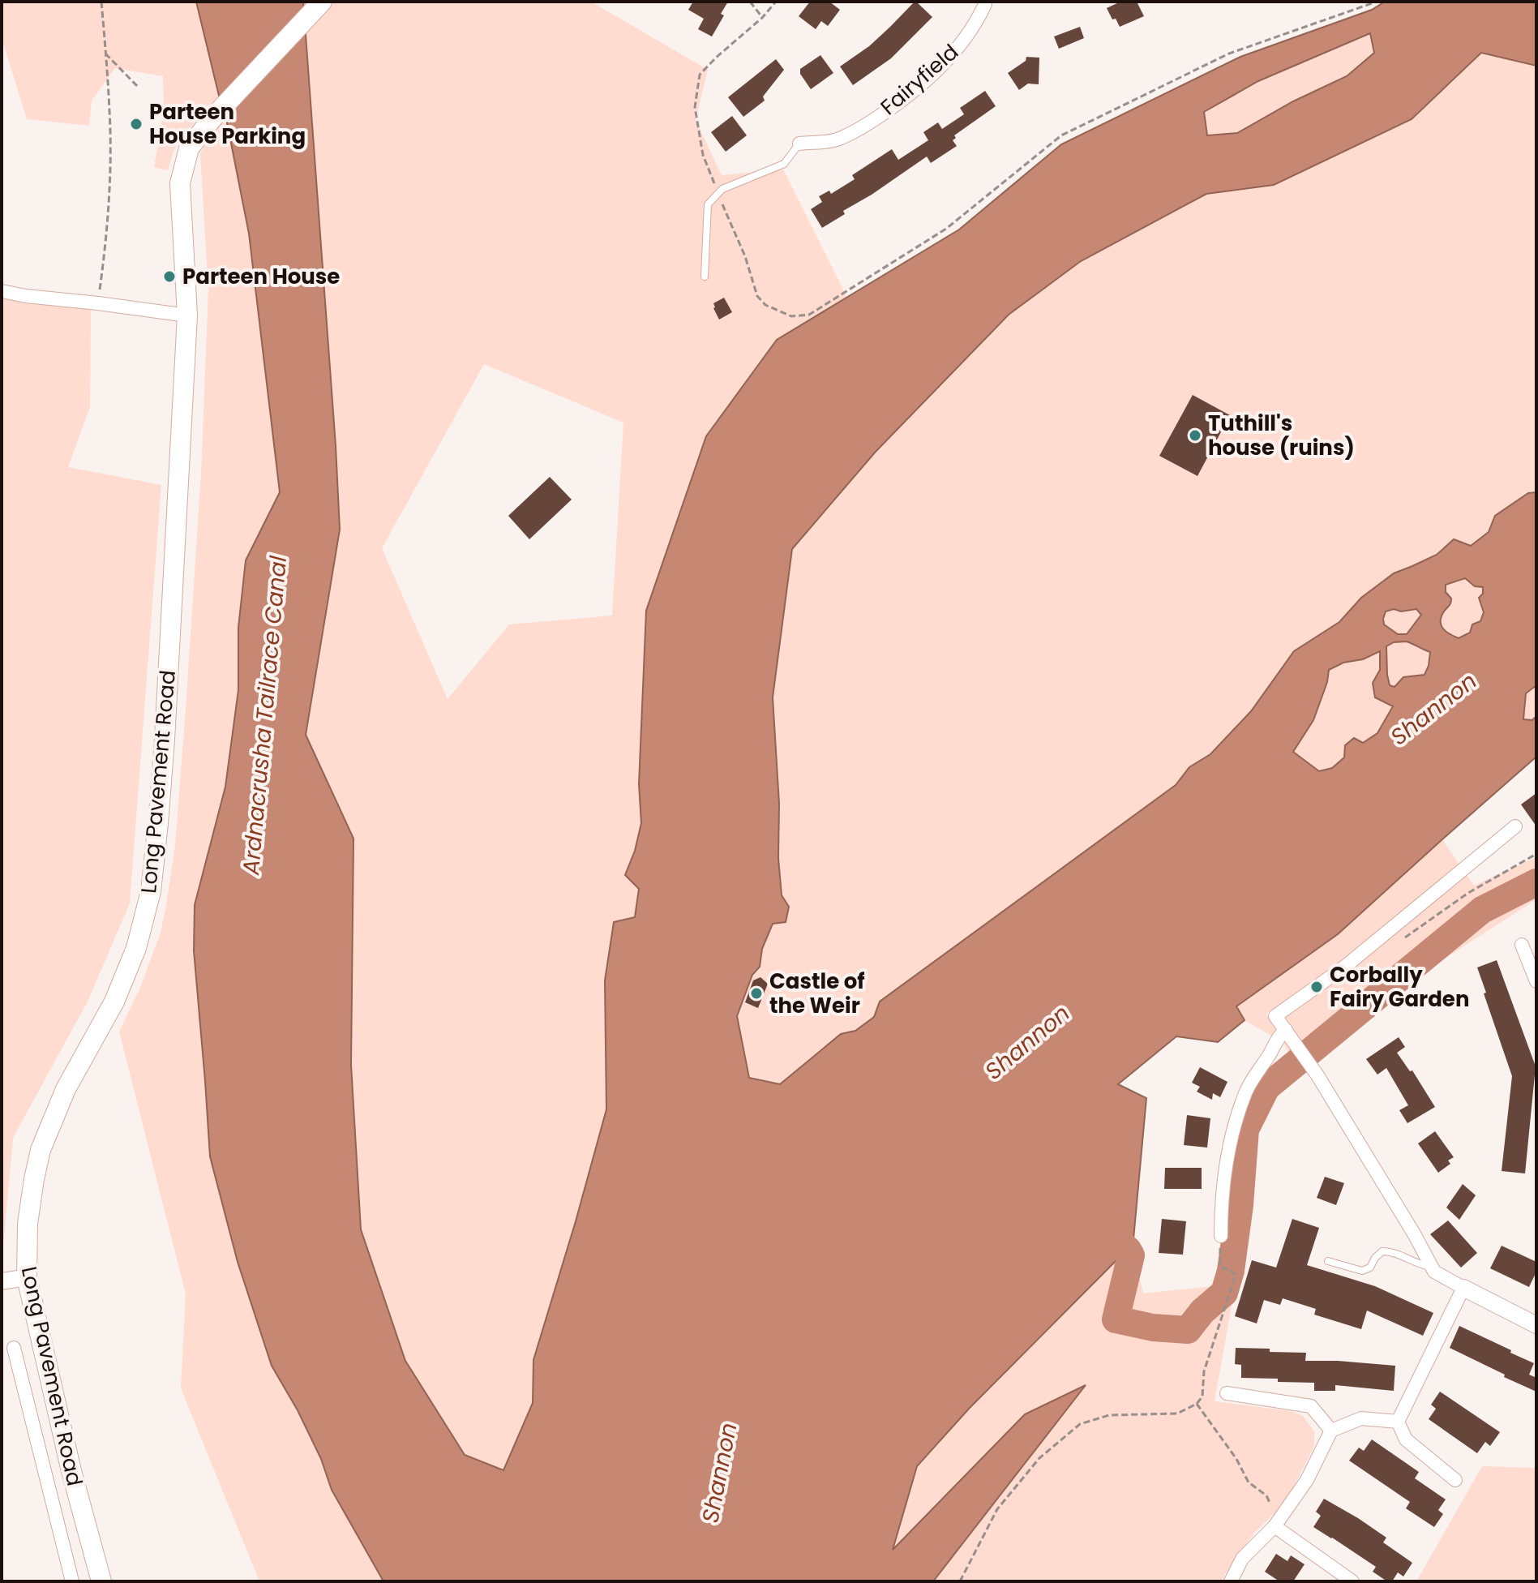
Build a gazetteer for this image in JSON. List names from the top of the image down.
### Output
{
  "streets": {
    "main road": ["Long Pavement Road"],
    "street": ["Fairyfield"]
  },
  "water": ["Shannon", "Ardnacrusha Tailrace Canal"],
  "places": [
    "Parteen House Parking",
    "Parteen House",
    "Tuthill's house (ruins)",
    "Corbally Fairy Garden",
    "Castle of the Weir"
  ]
}
